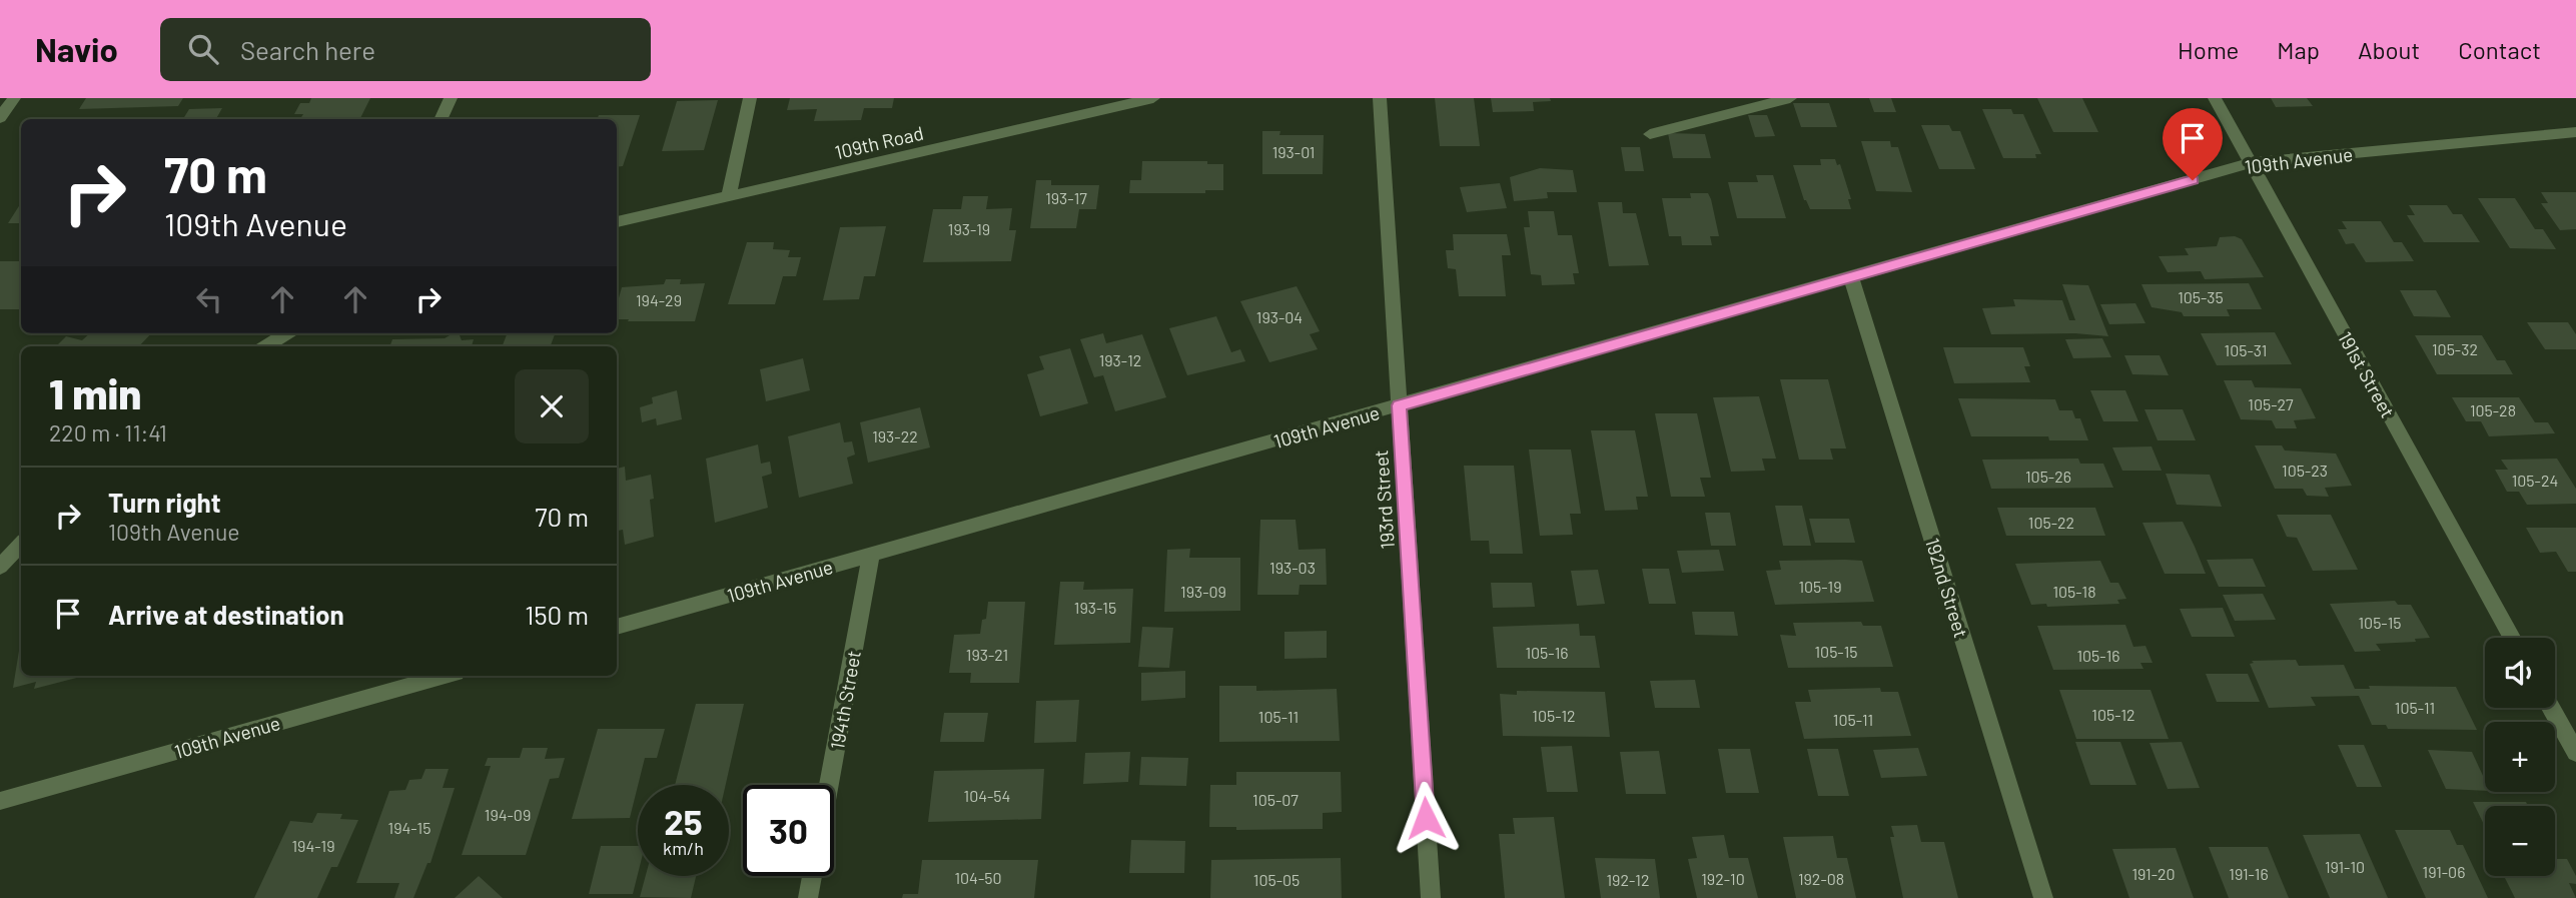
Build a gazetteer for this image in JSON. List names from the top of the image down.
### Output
{
  "streets": {
    "street": [
      "109th Road",
      "109th Avenue",
      "191st Street",
      "193rd Street",
      "192nd Street",
      "194th Street"
    ]
  },
  "crossings": [
    ["109th Avenue", "191st Street"],
    ["109th Avenue", "193rd Street"],
    ["109th Avenue", "192nd Street"],
    ["109th Avenue", "194th Street"]
  ],
  "house_numbers": [
    "193-01",
    "193-17",
    "193-19",
    "105-35",
    "194-29",
    "193-04",
    "105-32",
    "105-31",
    "193-12",
    "105-27",
    "105-28",
    "193-22",
    "105-23",
    "105-26",
    "105-24",
    "105-22",
    "193-03",
    "105-19",
    "193-09",
    "105-18",
    "193-15",
    "105-15",
    "105-15",
    "105-16",
    "193-21",
    "105-16",
    "105-11",
    "105-12",
    "105-12",
    "105-11",
    "105-11",
    "104-54",
    "105-07",
    "194-09",
    "194-15",
    "194-19",
    "191-10",
    "191-06",
    "191-20",
    "191-16",
    "104-50",
    "192-10",
    "192-08",
    "105-05",
    "192-12"
  ],
  "page": {
    "header": "Navio",
    "search": "Search here",
    "nav": [
      "Home",
      "Map",
      "About",
      "Contact"
    ],
    "turn": ["70 m", "109th Avenue"],
    "heading": ["1 min", "220 m · 11:41"],
    "list": [
      {
        "name": "Turn right",
        "note": "109th Avenue",
        "value": "70 m"
      },
      {
        "name": "Arrive at destination",
        "value": "150 m"
      }
    ],
    "map_buttons": ["+", "−"],
    "speed": "25 km/h",
    "limit": "30"
  }
}
